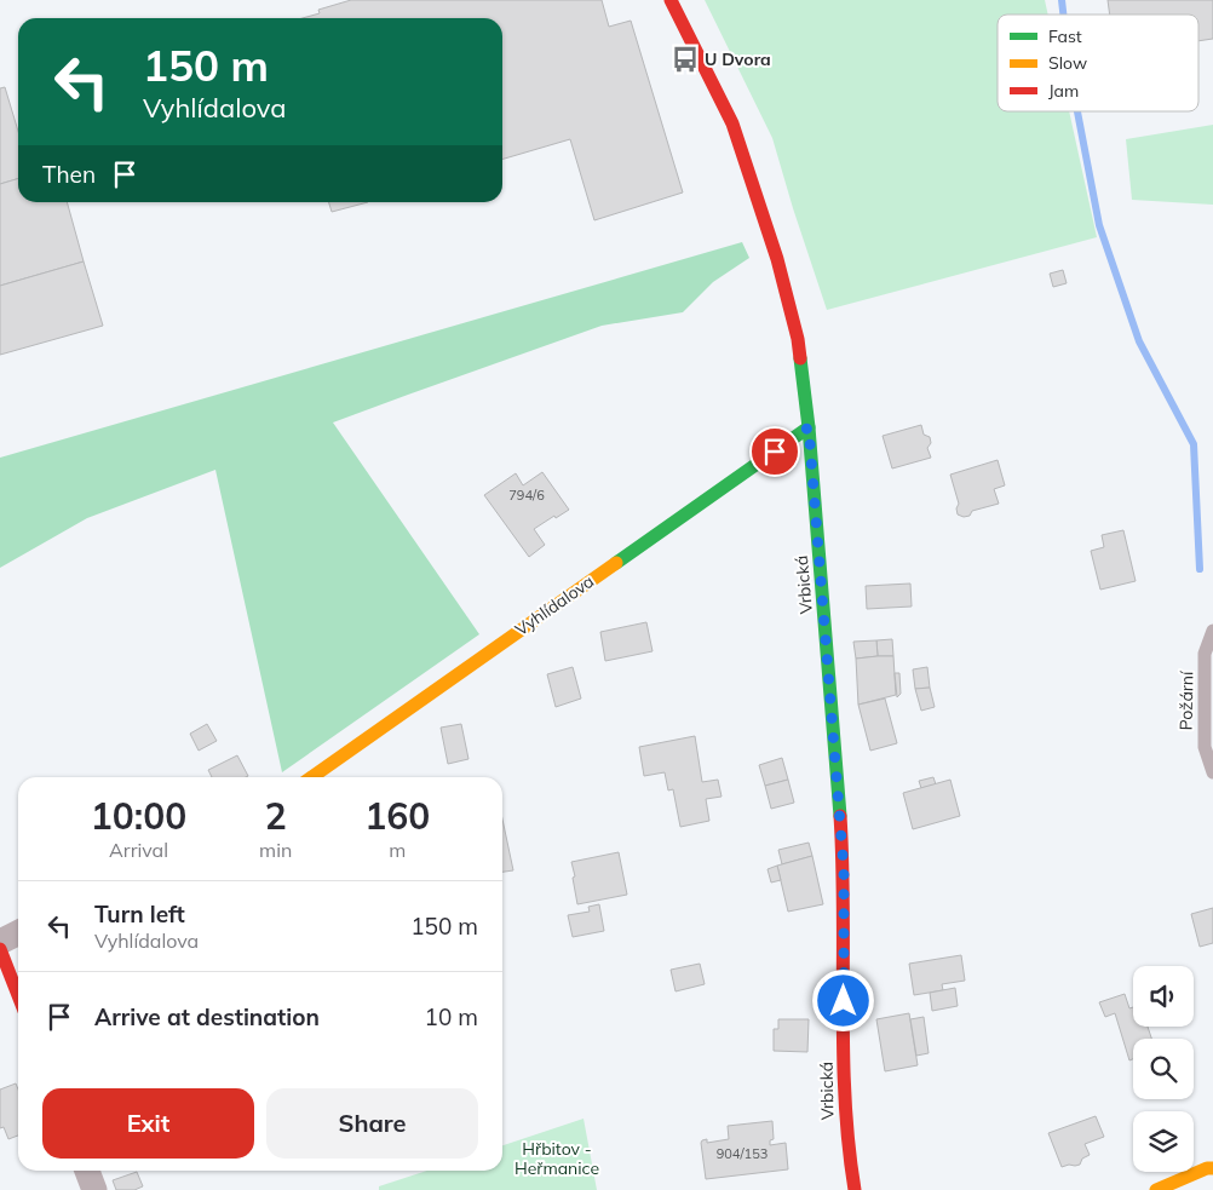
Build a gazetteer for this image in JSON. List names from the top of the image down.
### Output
{
  "streets": {
    "street": ["Vrbická", "Vyhlídalova"],
    "lane": ["Požární"]
  },
  "crossings": [
    ["Vrbická", "Vyhlídalova"]
  ],
  "parks": ["Hřbitov - Heřmanice"],
  "places": {
    "bus stop": ["U Dvora"]
  },
  "house_numbers": ["794/6", "904/153"],
  "legend": ["Fast", "Slow", "Jam"],
  "page": {
    "turn": ["150 m", "Vyhlídalova"],
    "then": "Then",
    "eta": [
      "10:00",
      "Arrival",
      "2",
      "min",
      "160",
      "m"
    ],
    "list": [
      {
        "name": "Turn left",
        "note": "Vyhlídalova",
        "value": "150 m"
      },
      {
        "name": "Arrive at destination",
        "value": "10 m"
      }
    ],
    "buttons": ["Exit", "Share"]
  }
}
